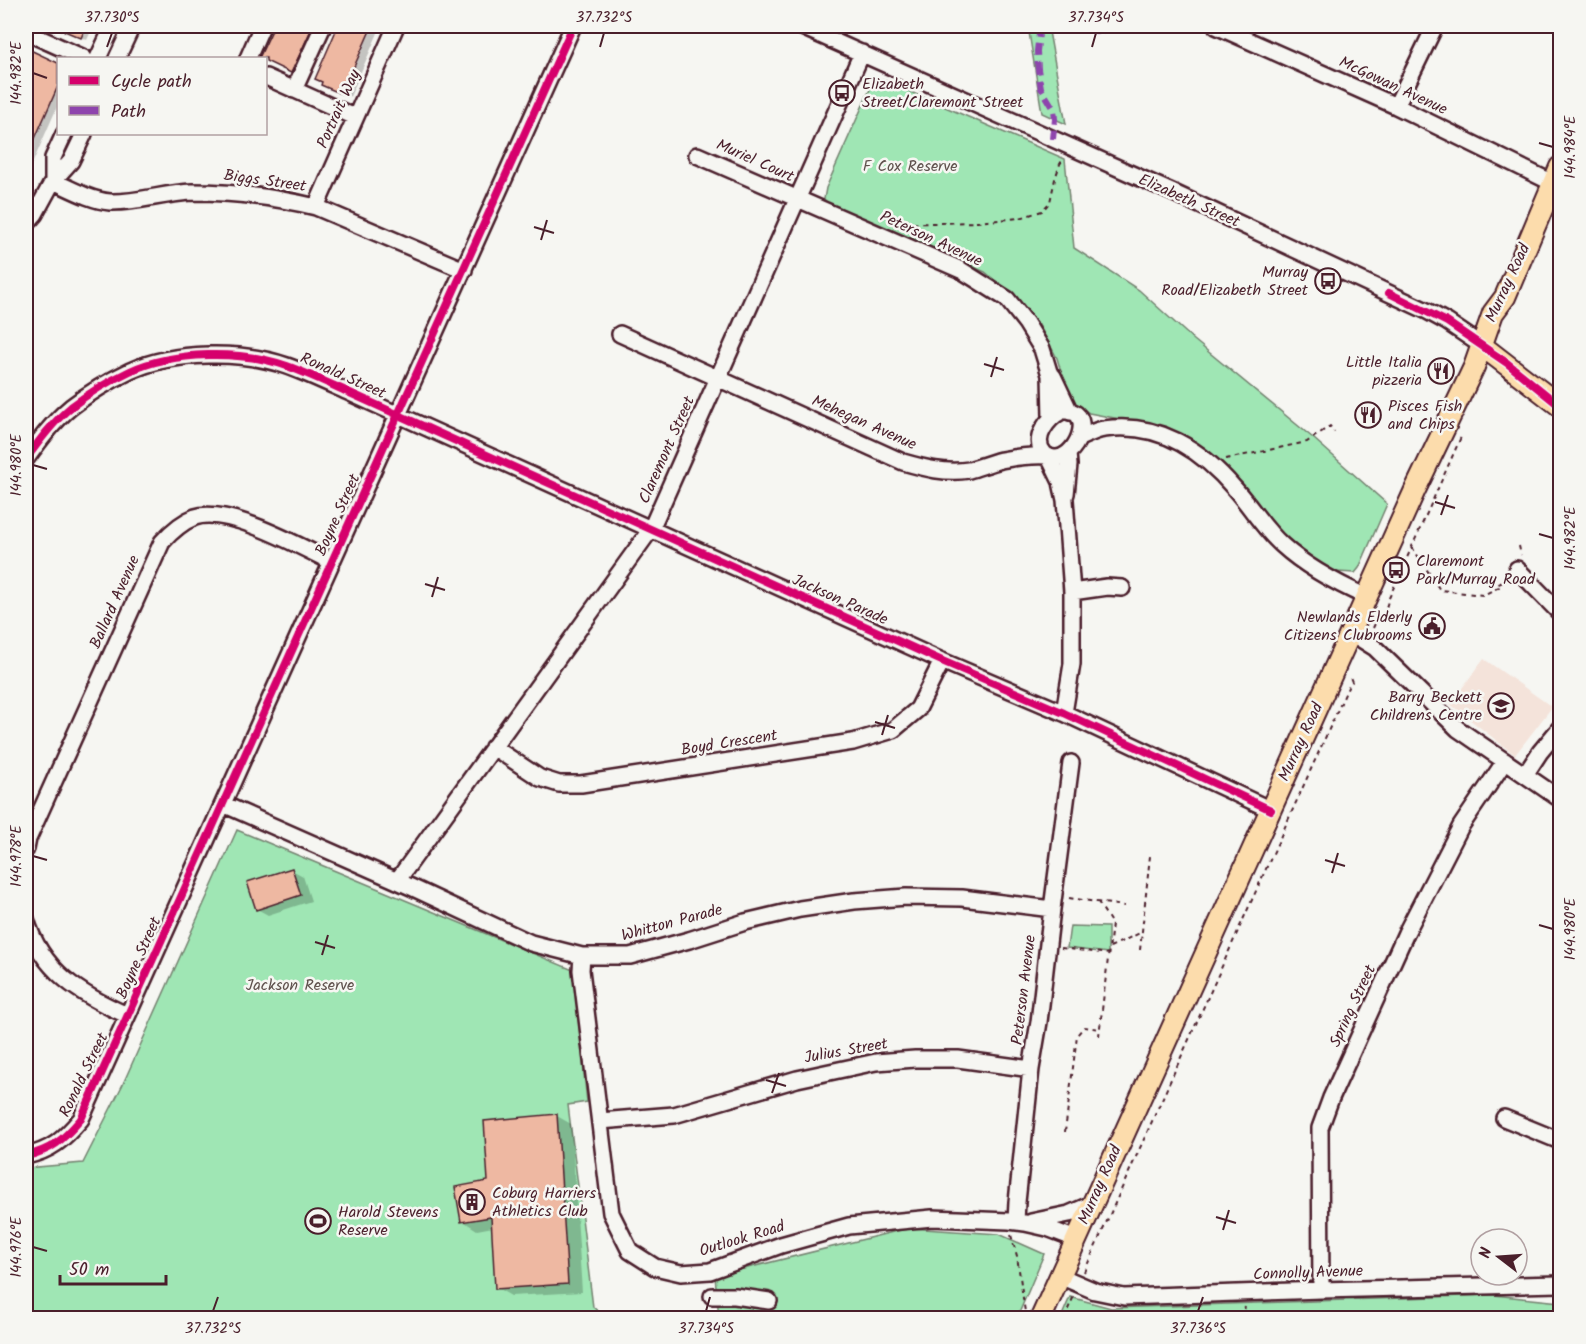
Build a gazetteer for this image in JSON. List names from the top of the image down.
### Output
{
  "streets": {
    "main road": ["Elizabeth Street", "Murray Road"],
    "street": [
      "McGowan Avenue",
      "Portrait Way",
      "Muriel Court",
      "Biggs Street",
      "Peterson Avenue",
      "Ronald Street",
      "Mehegan Avenue",
      "Claremont Street",
      "Boyne Street",
      "Jackson Parade",
      "Ballard Avenue",
      "Boyd Crescent",
      "Whitton Parade",
      "Spring Street",
      "Julius Street",
      "Outlook Road",
      "Connolly Avenue"
    ]
  },
  "crossings": [
    ["McGowan Avenue", "Murray Road"],
    ["Portrait Way", "Biggs Street"],
    ["Muriel Court", "Peterson Avenue"],
    ["Muriel Court", "Claremont Street"],
    ["Biggs Street", "Boyne Street"],
    ["Elizabeth Street", "Murray Road"],
    ["Elizabeth Street", "Claremont Street"],
    ["Peterson Avenue", "Mehegan Avenue"],
    ["Peterson Avenue", "Claremont Street"],
    ["Peterson Avenue", "Whitton Parade"],
    ["Peterson Avenue", "Julius Street"],
    ["Peterson Avenue", "Outlook Road"],
    ["Murray Road", "Jackson Parade"],
    ["Murray Road", "Outlook Road"],
    ["Murray Road", "Connolly Avenue"],
    ["Ronald Street", "Boyne Street"],
    ["Ronald Street", "Jackson Parade"],
    ["Mehegan Avenue", "Claremont Street"],
    ["Claremont Street", "Jackson Parade"],
    ["Claremont Street", "Boyd Crescent"],
    ["Claremont Street", "Whitton Parade"],
    ["Boyne Street", "Jackson Parade"],
    ["Boyne Street", "Ballard Avenue"],
    ["Boyne Street", "Whitton Parade"],
    ["Jackson Parade", "Boyd Crescent"],
    ["Whitton Parade", "Outlook Road"],
    ["Spring Street", "Connolly Avenue"],
    ["Julius Street", "Outlook Road"]
  ],
  "parks": ["F Cox Reserve", "Jackson Reserve"],
  "places": {
    "bus stop": ["Elizabeth Street/Claremont Street", "Murray Road/Elizabeth Street", "Claremont Park/Murray Road"],
    "restaurant": ["Little Italia pizzeria", "Pisces Fish and Chips"],
    "public building": ["Newlands Elderly Citizens Clubrooms"],
    "school or university": ["Barry Beckett Childrens Centre"],
    "building": ["Coburg Harriers Athletics Club"],
    "sports": ["Harold Stevens Reserve"]
  },
  "legend": ["Cycle path", "Path"],
  "scale_bar": "50 m",
  "north": "left",
  "coordinates": [
    "37.730°S",
    "37.732°S",
    "37.734°S",
    "144.982°E",
    "144.984°E",
    "144.980°E",
    "144.978°E",
    "144.976°E",
    "37.736°S"
  ]
}
